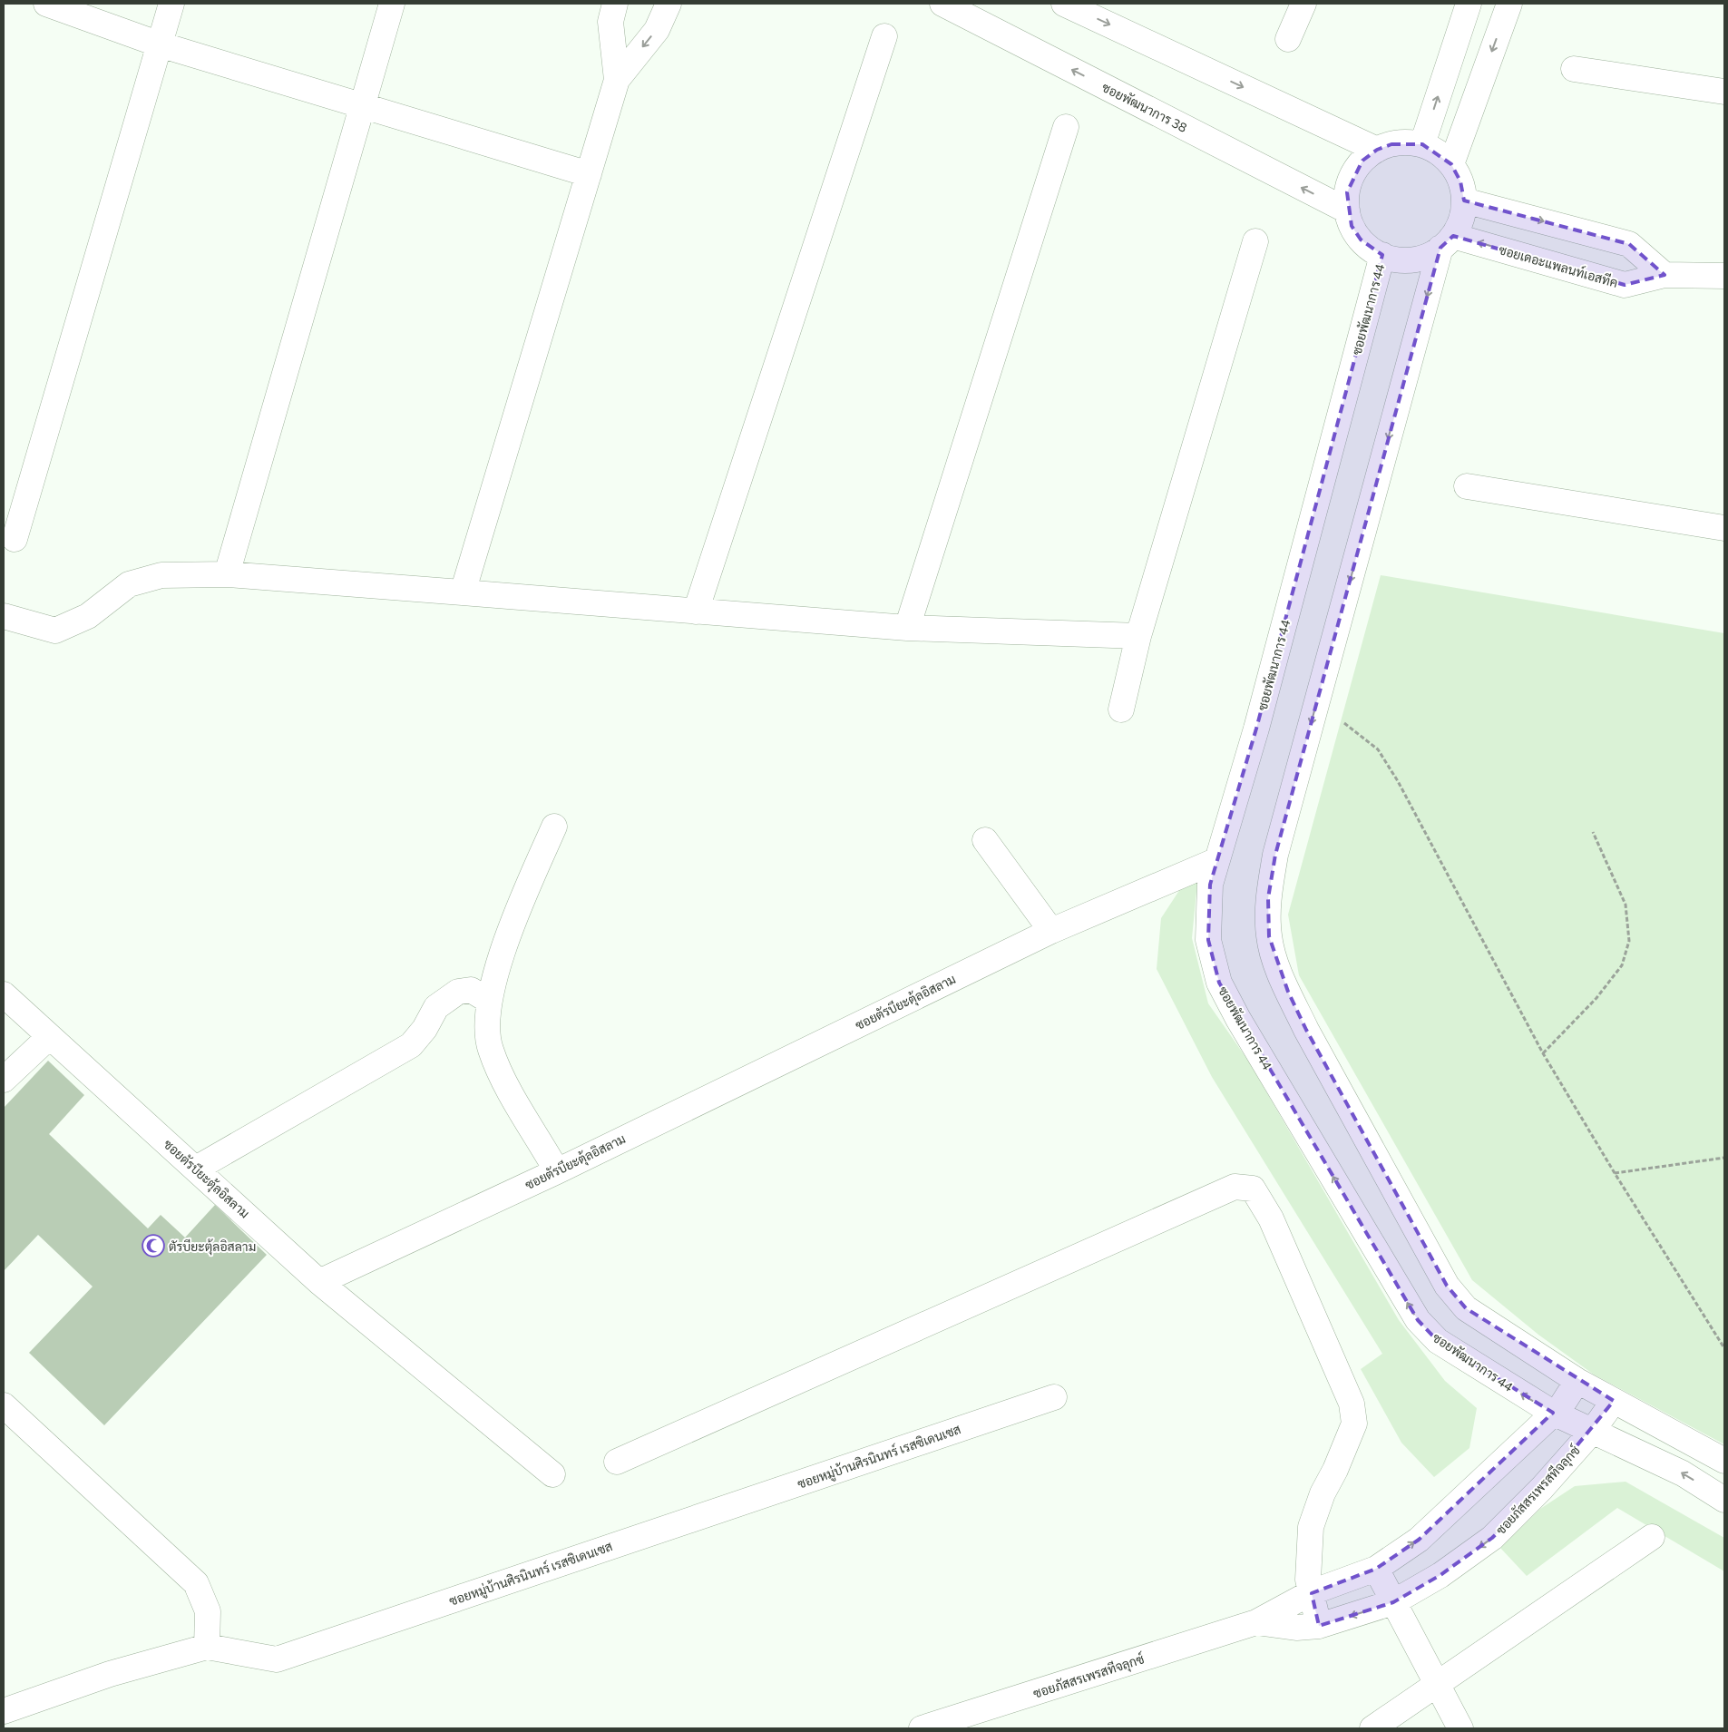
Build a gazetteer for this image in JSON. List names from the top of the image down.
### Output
{
  "streets": {
    "street": [
      "ซอยพัฒนาการ 38",
      "ซอยเดอะแพลนท์เอสทีค",
      "ซอยพัฒนาการ 44",
      "ซอยตัรบียะตุ้ลอิสลาม",
      "ซอยหมู่บ้านศิรนินทร์ เรสซิเดนเซส",
      "ซอยภัสสรเพรสทีจลุกซ์"
    ]
  },
  "crossings": [
    ["ซอยพัฒนาการ 38", "ซอยเดอะแพลนท์เอสทีค"],
    ["ซอยพัฒนาการ 38", "ซอยพัฒนาการ 44"],
    ["ซอยเดอะแพลนท์เอสทีค", "ซอยพัฒนาการ 44"],
    ["ซอยพัฒนาการ 44", "ซอยตัรบียะตุ้ลอิสลาม"],
    ["ซอยพัฒนาการ 44", "ซอยภัสสรเพรสทีจลุกซ์"]
  ],
  "places": {
    "mosque": ["ตัรบียะตุ้ลอิสลาม"]
  }
}
